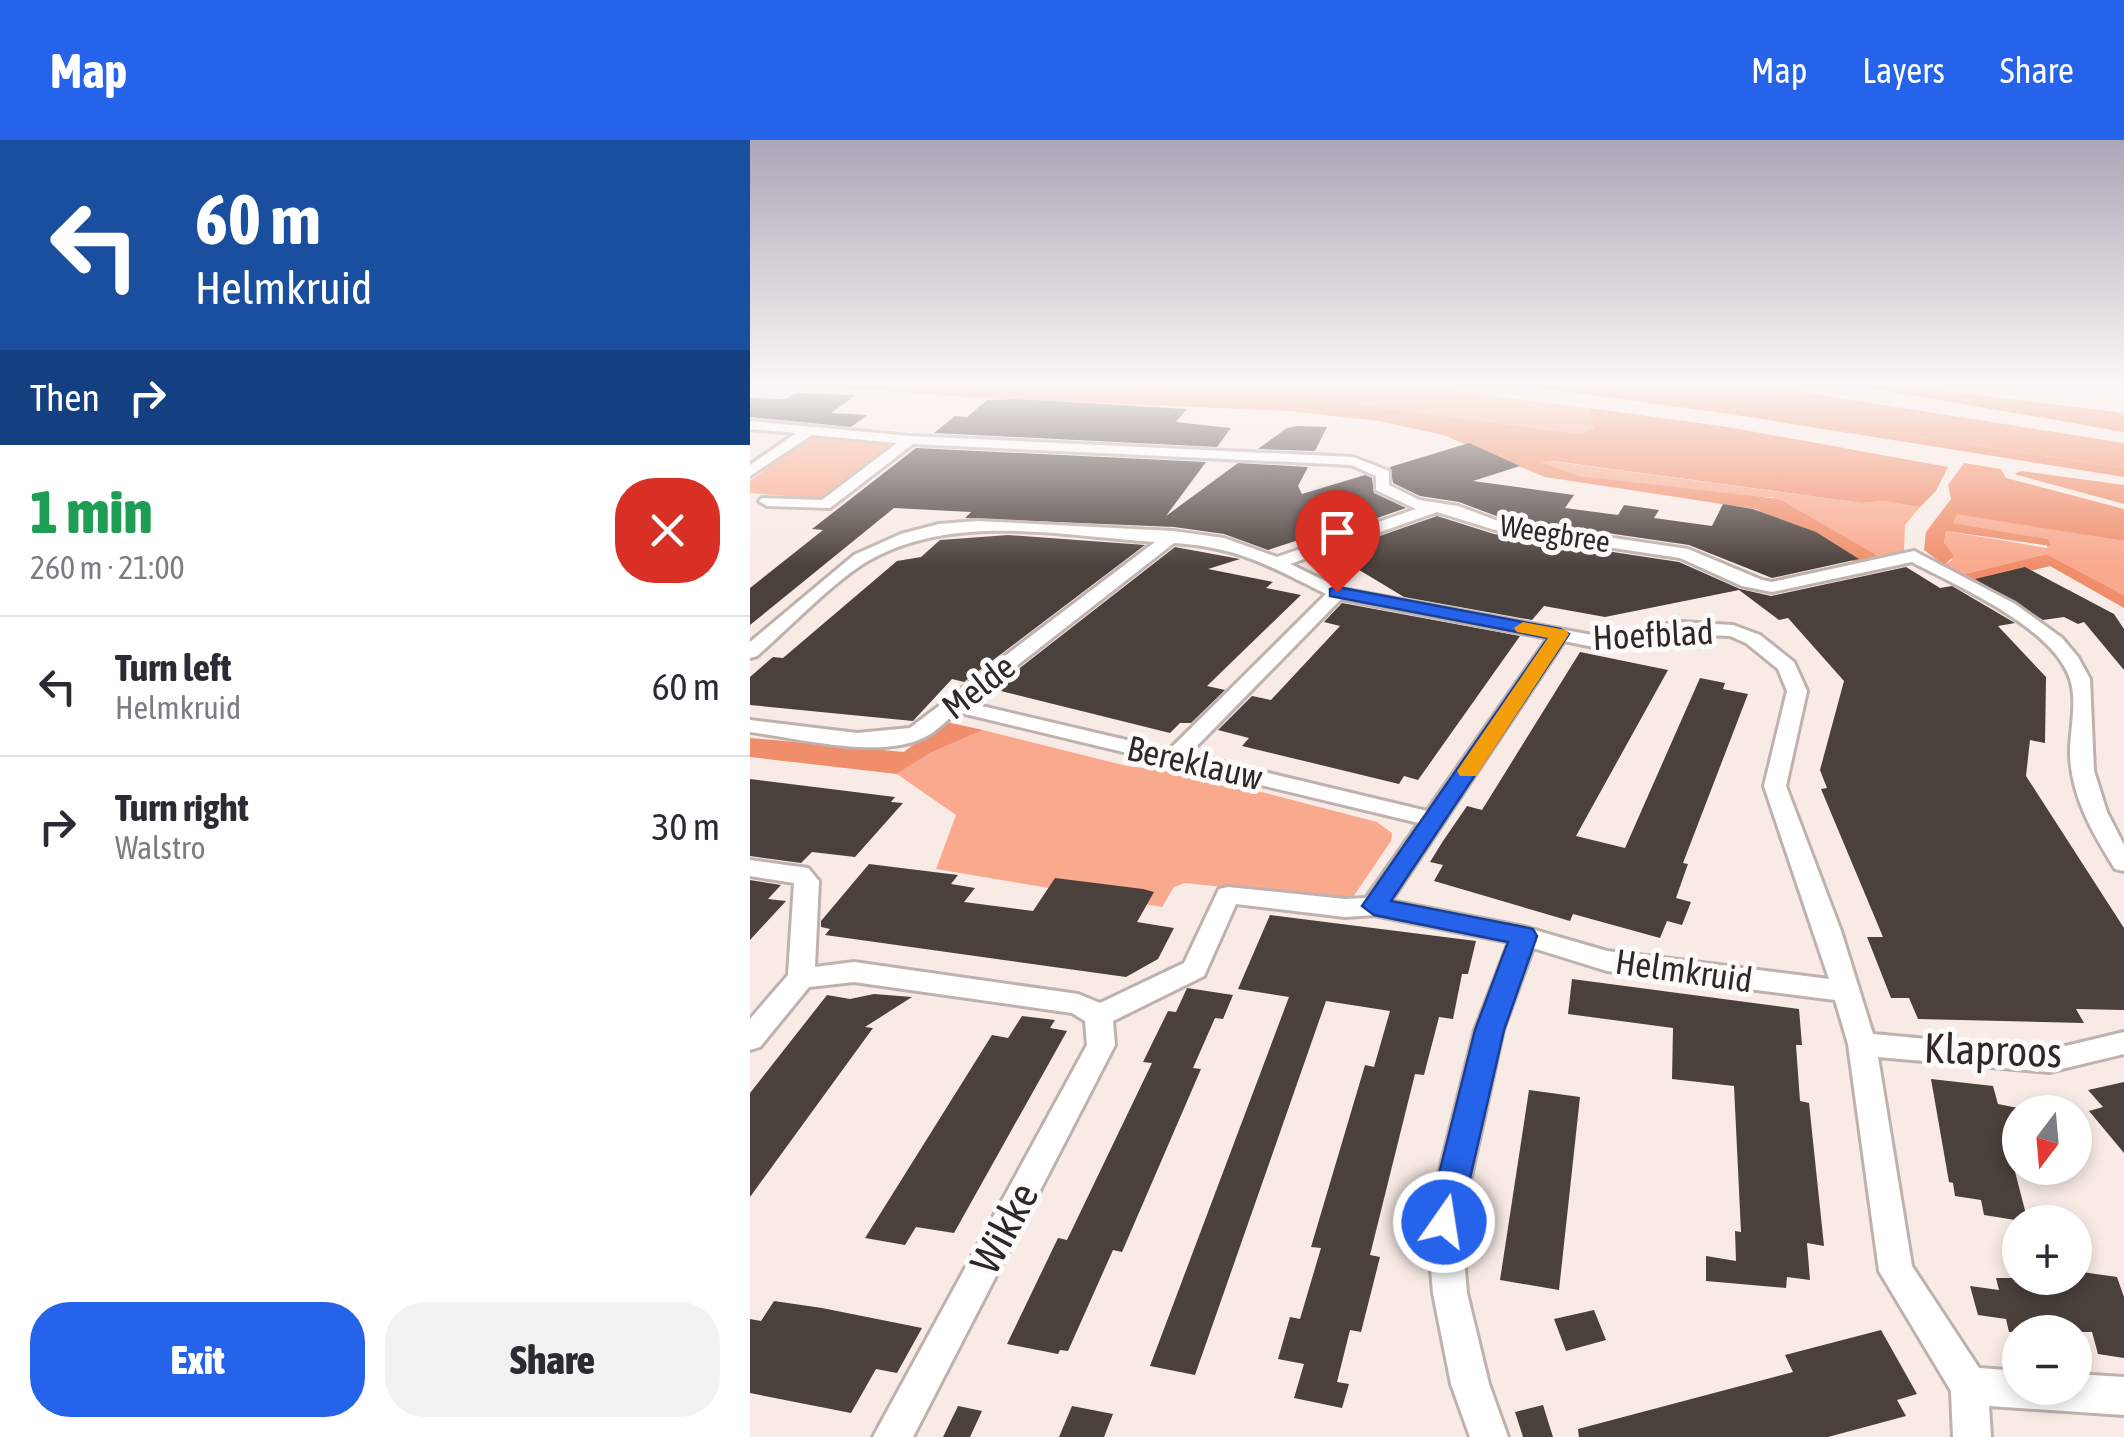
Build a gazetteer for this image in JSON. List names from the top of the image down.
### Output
{
  "streets": {
    "street": [
      "Weegbree",
      "Hoefblad",
      "Melde",
      "Bereklauw",
      "Helmkruid",
      "Klaproos",
      "Wikke"
    ]
  },
  "crossings": [
    ["Hoefblad", "Melde"],
    ["Hoefblad", "Helmkruid"],
    ["Hoefblad", "Klaproos"],
    ["Melde", "Bereklauw"]
  ],
  "north": "bottom",
  "page": {
    "header": "Map",
    "nav": ["Map", "Layers", "Share"],
    "turn": ["60 m", "Helmkruid"],
    "then": "Then",
    "heading": ["1 min", "260 m · 21:00"],
    "list": [
      {
        "name": "Turn left",
        "note": "Helmkruid",
        "value": "60 m"
      },
      {
        "name": "Turn right",
        "note": "Walstro",
        "value": "30 m"
      }
    ],
    "map_buttons": ["+", "−"],
    "buttons": ["Exit", "Share"]
  }
}
